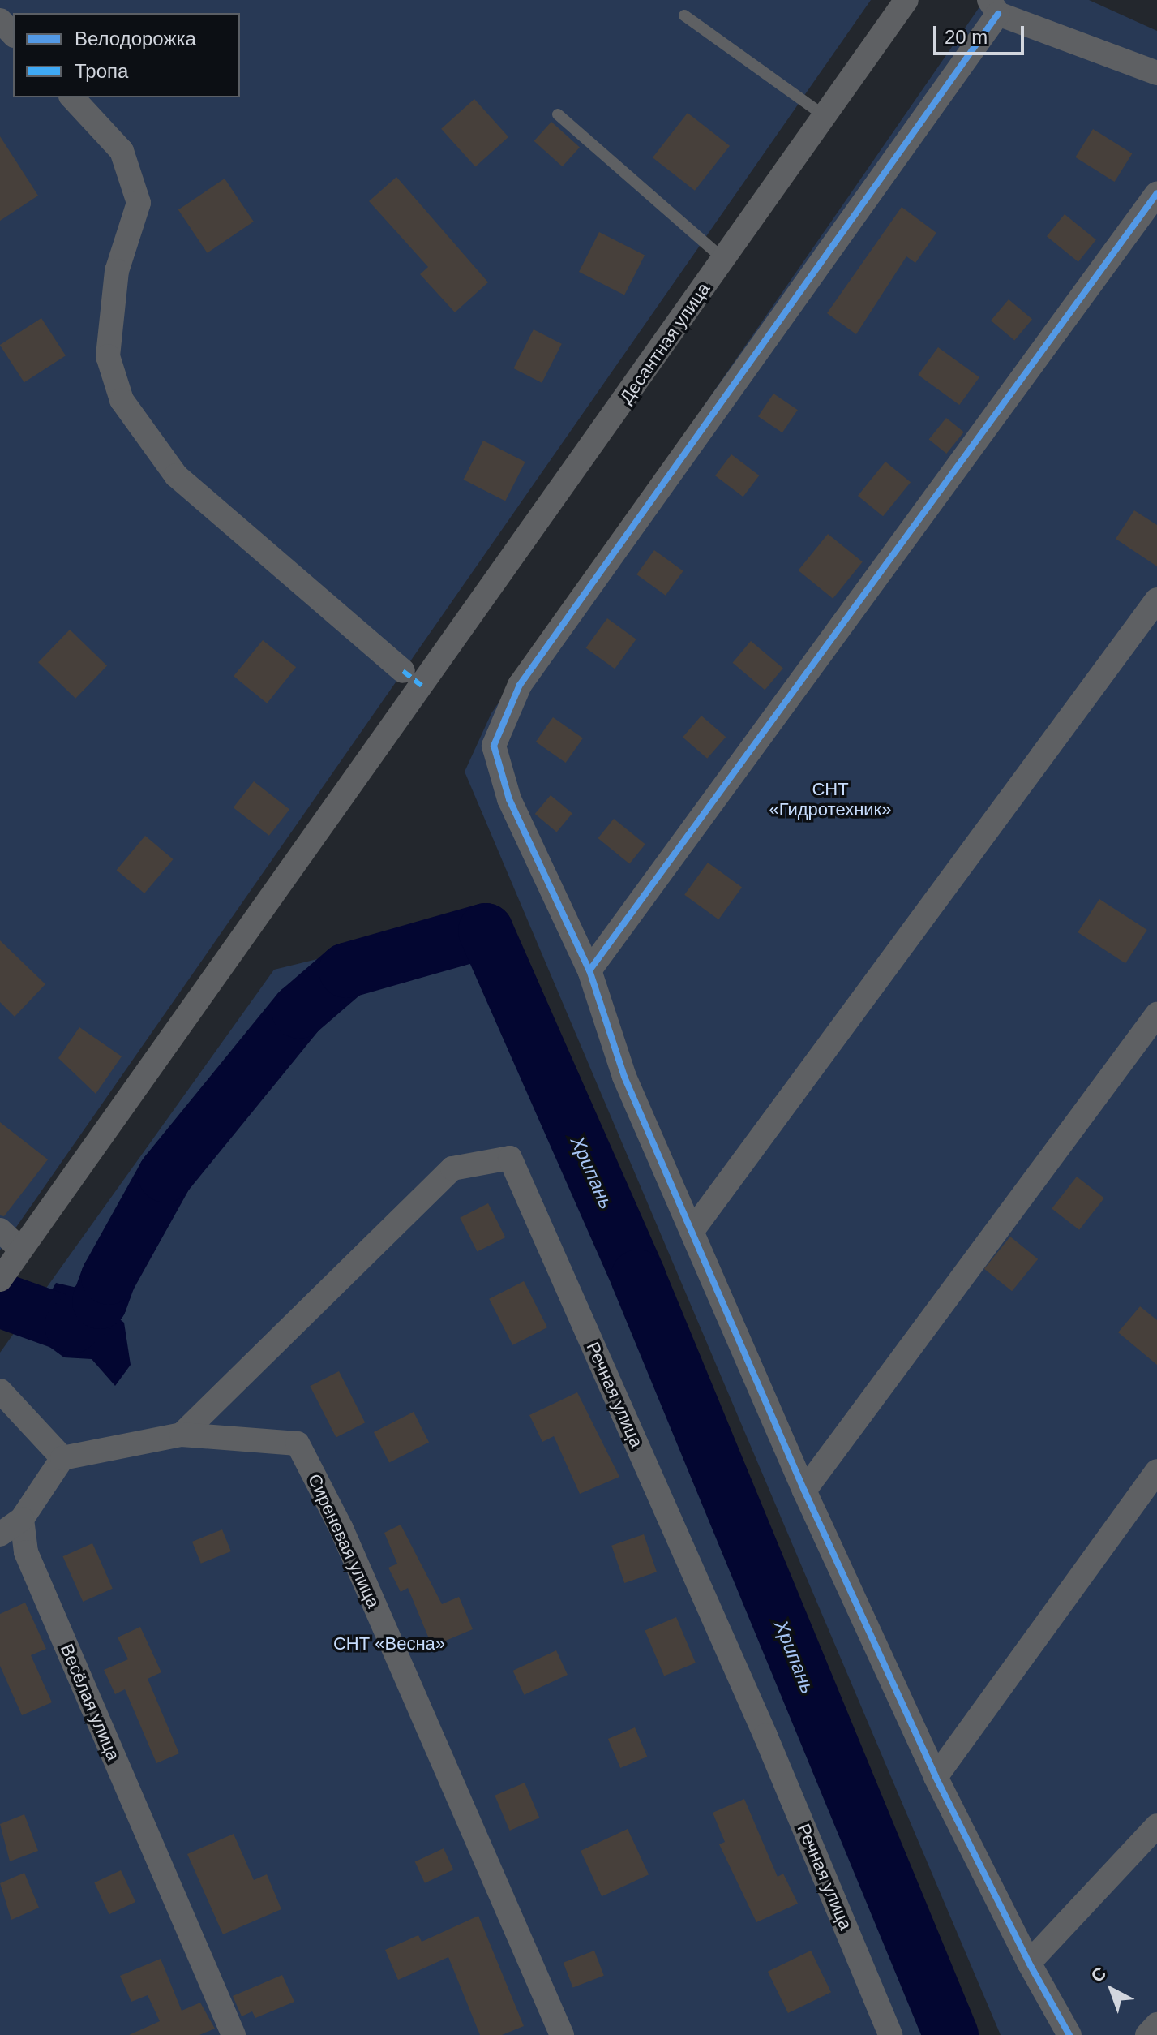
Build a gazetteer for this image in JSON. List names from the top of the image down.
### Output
{
  "streets": {
    "street": [
      "Десантная улица",
      "Речная улица",
      "Сиреневая улица",
      "Весёлая улица"
    ]
  },
  "crossings": [
    ["Речная улица", "Сиреневая улица"]
  ],
  "water": ["Хрипань"],
  "parks": ["СНТ «Гидротехник»", "СНТ «Весна»"],
  "legend": ["Велодорожка", "Тропа"],
  "scale_bar": "20 m",
  "north": "top left"
}
